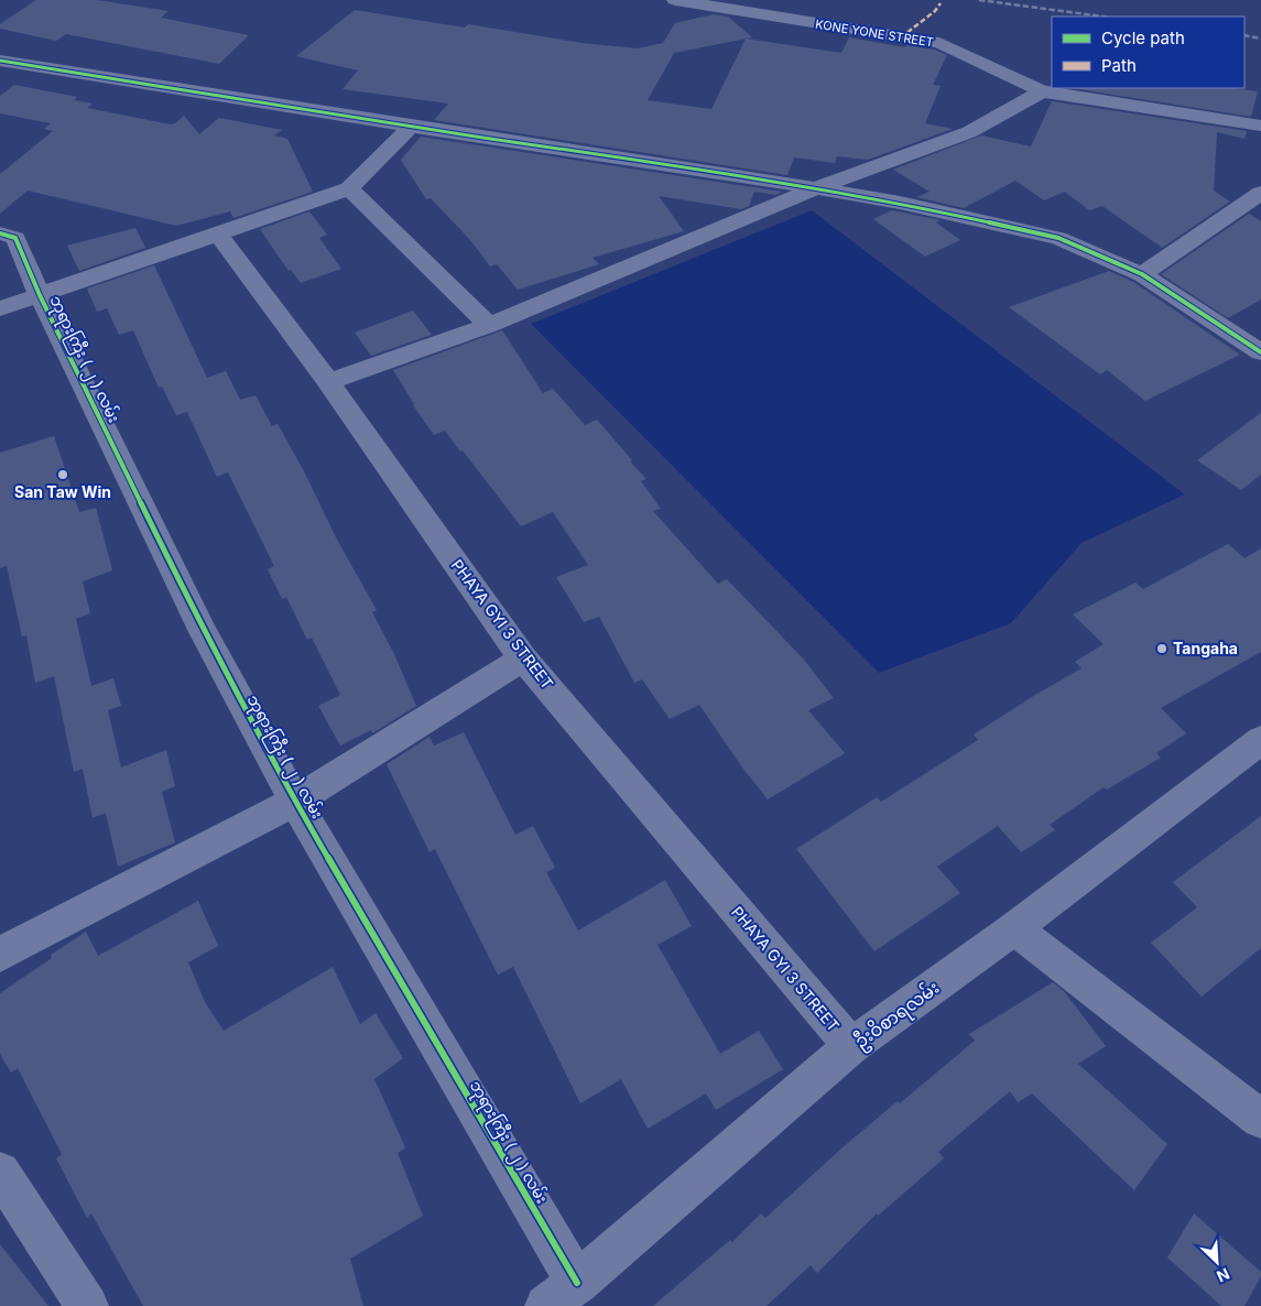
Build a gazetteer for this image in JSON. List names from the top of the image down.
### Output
{
  "streets": {
    "street": [
      "KONE YONE STREET",
      "ဘုရားကြီး ( ၂ ) လမ်း",
      "PHAYA GYI 3 STREET",
      "ဦးဝိစာရလမ်း"
    ]
  },
  "crossings": [
    ["ဘုရားကြီး ( ၂ ) လမ်း", "ဦးဝိစာရလမ်း"],
    ["PHAYA GYI 3 STREET", "ဦးဝိစာရလမ်း"]
  ],
  "places": ["San Taw Win", "Tangaha"],
  "legend": ["Cycle path", "Path"],
  "north": "bottom right"
}
